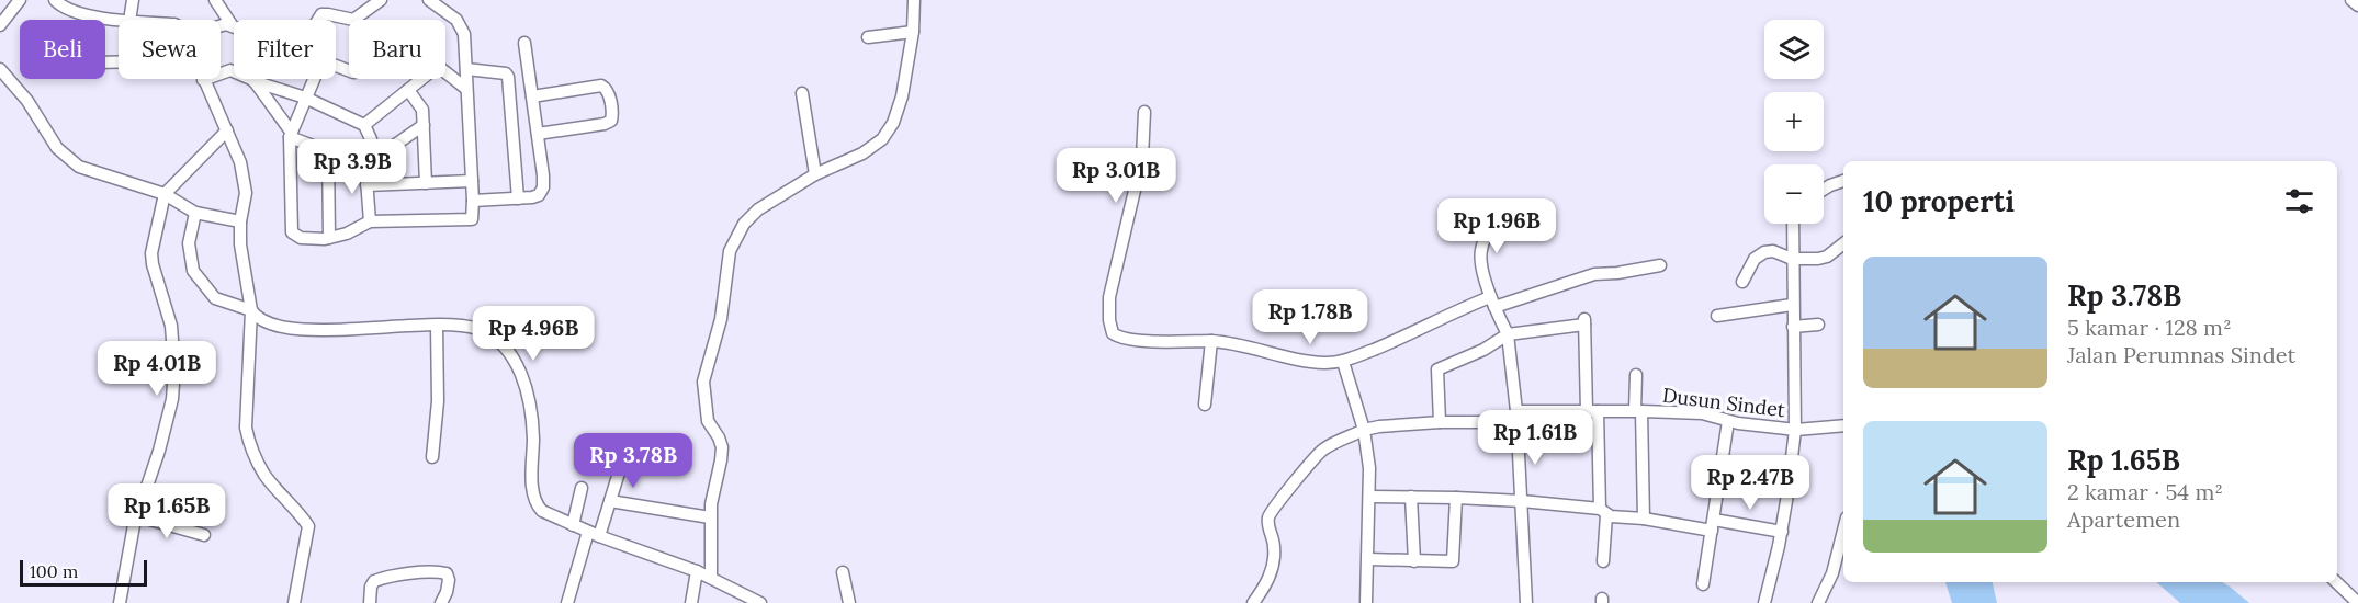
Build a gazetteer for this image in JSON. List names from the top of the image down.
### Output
{
  "streets": {
    "street": ["Dusun Sindet"]
  },
  "scale_bar": "100 m",
  "page": {
    "map_buttons": ["+", "−"],
    "chip": [
      "Beli",
      "Sewa",
      "Filter",
      "Baru"
    ],
    "price": [
      "Rp 3.9B",
      "Rp 3.01B",
      "Rp 1.96B",
      "Rp 1.78B",
      "Rp 4.96B",
      "Rp 4.01B",
      "Rp 1.61B",
      "Rp 3.78B",
      "Rp 2.47B",
      "Rp 1.65B"
    ],
    "heading": "10 properti",
    "list": [
      {
        "name": "Rp 3.78B",
        "note": "5 kamar · 128 m² · Jalan Perumnas Sindet"
      },
      {
        "name": "Rp 1.65B",
        "note": "2 kamar · 54 m² · Apartemen"
      }
    ],
    "scale": "100 m"
  }
}
